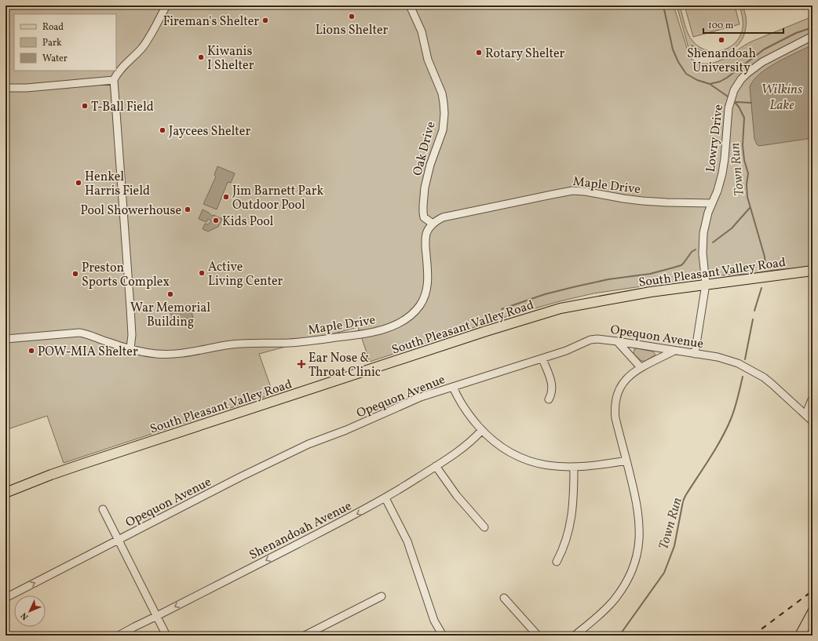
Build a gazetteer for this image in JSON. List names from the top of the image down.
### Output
{
  "streets": {
    "main road": ["South Pleasant Valley Road"],
    "street": [
      "Lowry Drive",
      "Oak Drive",
      "Maple Drive",
      "Opequon Avenue",
      "Shenandoah Avenue"
    ]
  },
  "crossings": [
    ["Lowry Drive", "Maple Drive"],
    ["Lowry Drive", "South Pleasant Valley Road"],
    ["Lowry Drive", "Opequon Avenue"],
    ["Oak Drive", "Maple Drive"]
  ],
  "one_way": ["Shenandoah Avenue"],
  "water": ["Wilkins Lake", "Town Run"],
  "places": {
    "other": [
      "Lions Shelter",
      "Fireman's Shelter",
      "Shenandoah University",
      "Rotary Shelter",
      "Kiwanis I Shelter",
      "T-Ball Field",
      "Jaycees Shelter",
      "Henkel Harris Field",
      "Jim Barnett Park Outdoor Pool",
      "Pool Showerhouse",
      "Kids Pool",
      "Active Living Center",
      "Preston Sports Complex",
      "War Memorial Building",
      "POW-MIA Shelter"
    ],
    "health": ["Ear Nose & Throat Clinic"]
  },
  "legend": ["Road", "Park", "Water"],
  "scale_bar": "100 m",
  "north": "bottom left"
}
